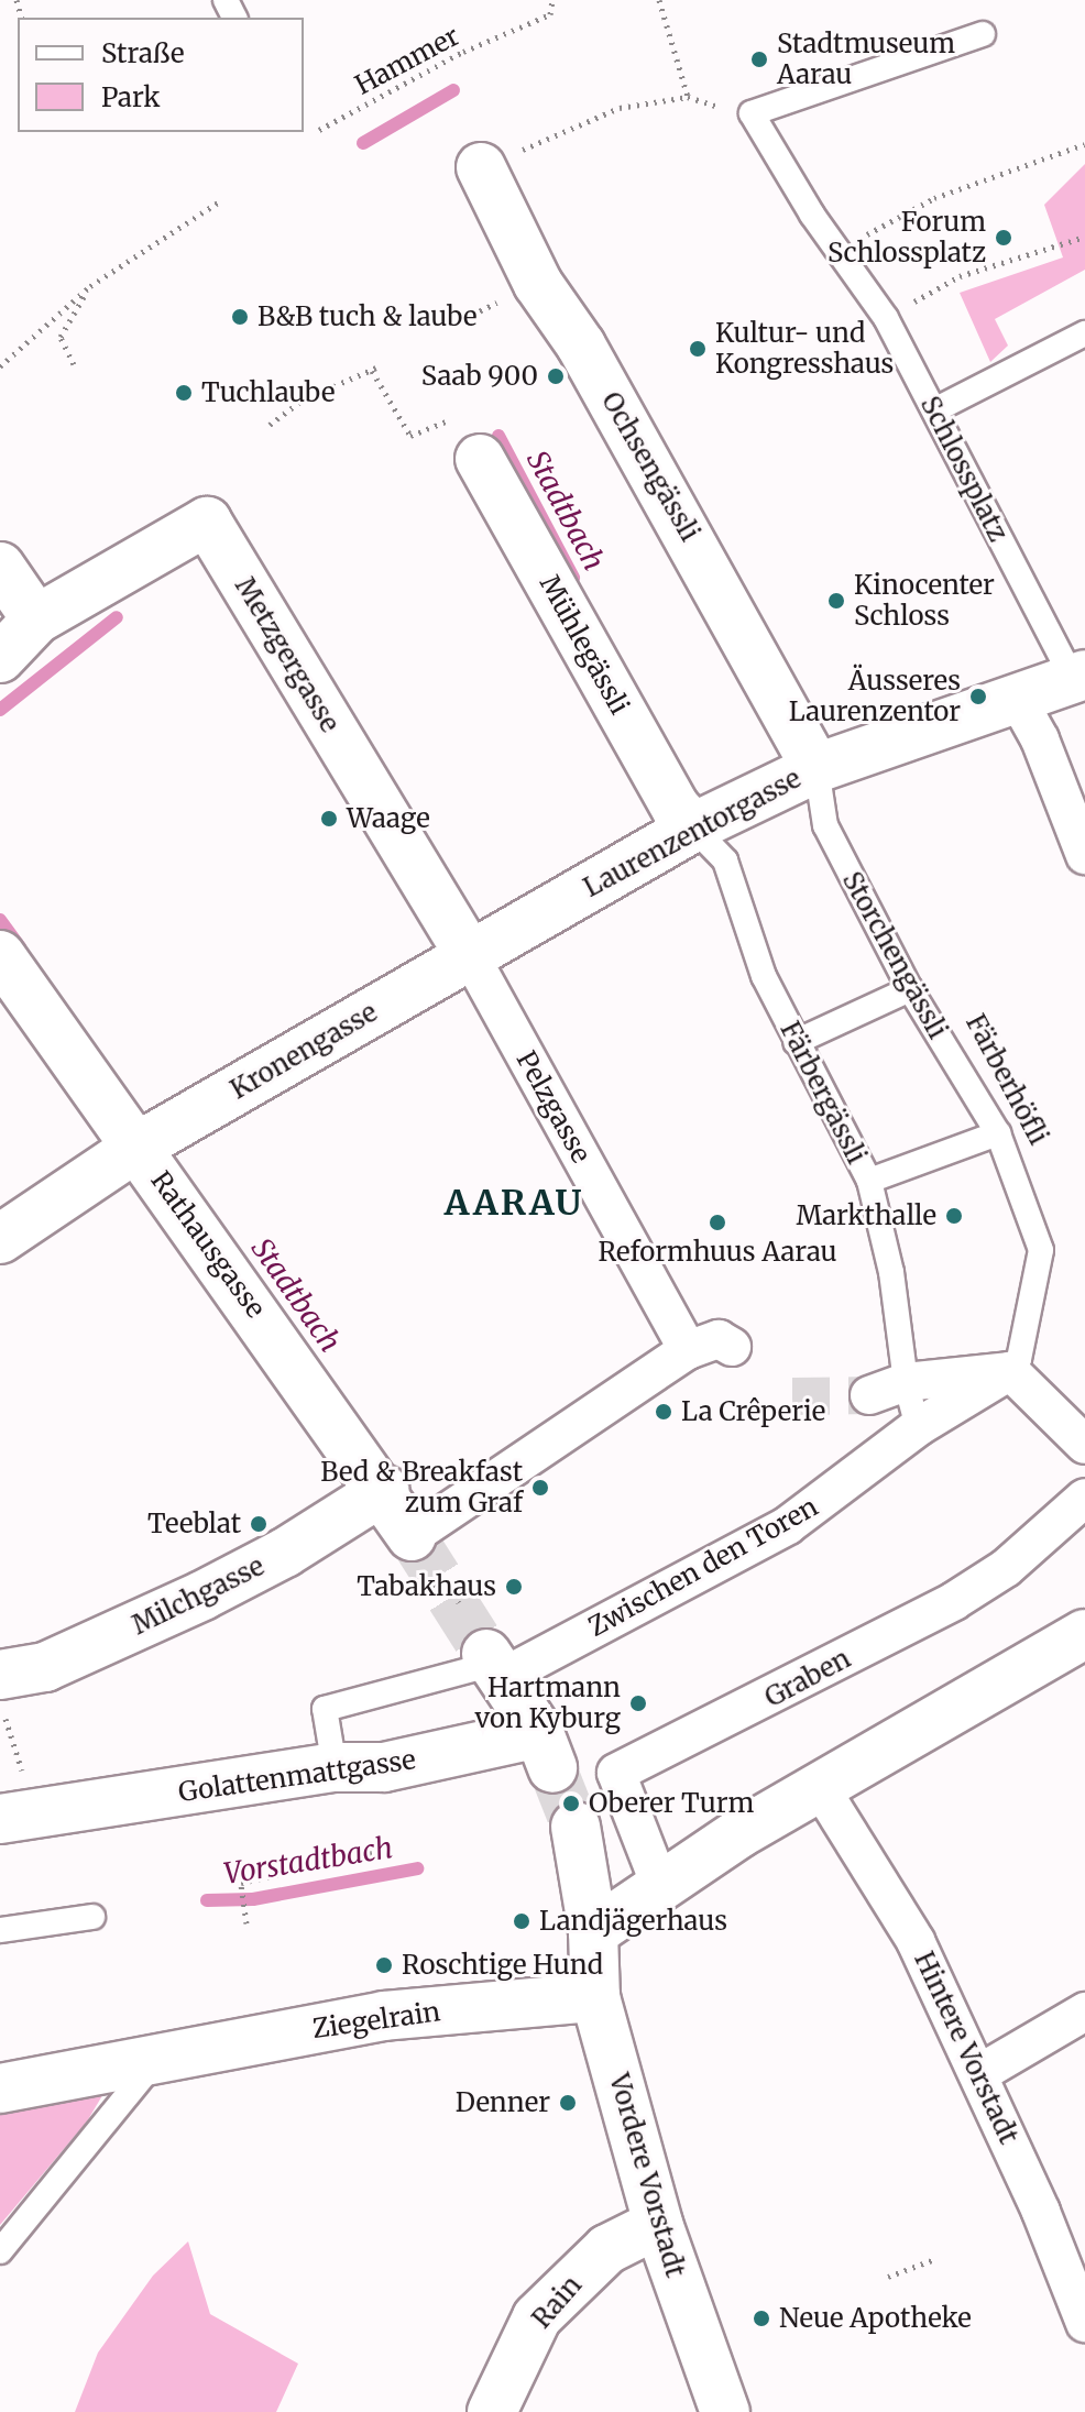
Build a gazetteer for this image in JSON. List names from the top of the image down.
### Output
{
  "streets": {
    "street": [
      "Ochsengässli",
      "Mühlegässli",
      "Metzgergasse",
      "Laurenzentorgasse",
      "Kronengasse",
      "Pelzgasse",
      "Rathausgasse",
      "Zwischen den Toren",
      "Milchgasse",
      "Graben",
      "Golattenmattgasse",
      "Ziegelrain",
      "Hintere Vorstadt",
      "Vordere Vorstadt",
      "Rain"
    ],
    "lane": ["Schlossplatz", "Storchengässli", "Färbergässli"],
    "path": ["Hammer"]
  },
  "crossings": [
    ["Ochsengässli", "Laurenzentorgasse"],
    ["Ochsengässli", "Storchengässli"],
    ["Schlossplatz", "Laurenzentorgasse"],
    ["Mühlegässli", "Laurenzentorgasse"],
    ["Mühlegässli", "Färbergässli"],
    ["Metzgergasse", "Laurenzentorgasse"],
    ["Metzgergasse", "Kronengasse"],
    ["Metzgergasse", "Pelzgasse"],
    ["Laurenzentorgasse", "Storchengässli"],
    ["Laurenzentorgasse", "Kronengasse"],
    ["Laurenzentorgasse", "Färbergässli"],
    ["Laurenzentorgasse", "Pelzgasse"],
    ["Storchengässli", "Zwischen den Toren"],
    ["Kronengasse", "Pelzgasse"],
    ["Kronengasse", "Rathausgasse"],
    ["Färbergässli", "Zwischen den Toren"],
    ["Rathausgasse", "Milchgasse"],
    ["Zwischen den Toren", "Golattenmattgasse"],
    ["Ziegelrain", "Vordere Vorstadt"],
    ["Vordere Vorstadt", "Rain"]
  ],
  "districts": ["AARAU"],
  "water": ["Stadtbach", "Vorstadtbach"],
  "places": [
    "Stadtmuseum Aarau",
    "Forum Schlossplatz",
    "B&B tuch & laube",
    "Kultur- und Kongresshaus",
    "Saab 900",
    "Tuchlaube",
    "Kinocenter Schloss",
    "Äusseres Laurenzentor",
    "Waage",
    "Markthalle",
    "Reformhuus Aarau",
    "La Crêperie",
    "Bed & Breakfast zum Graf",
    "Teeblat",
    "Tabakhaus",
    "Hartmann von Kyburg",
    "Oberer Turm",
    "Landjägerhaus",
    "Roschtige Hund",
    "Denner",
    "Neue Apotheke"
  ],
  "legend": ["Straße", "Park"]
}
